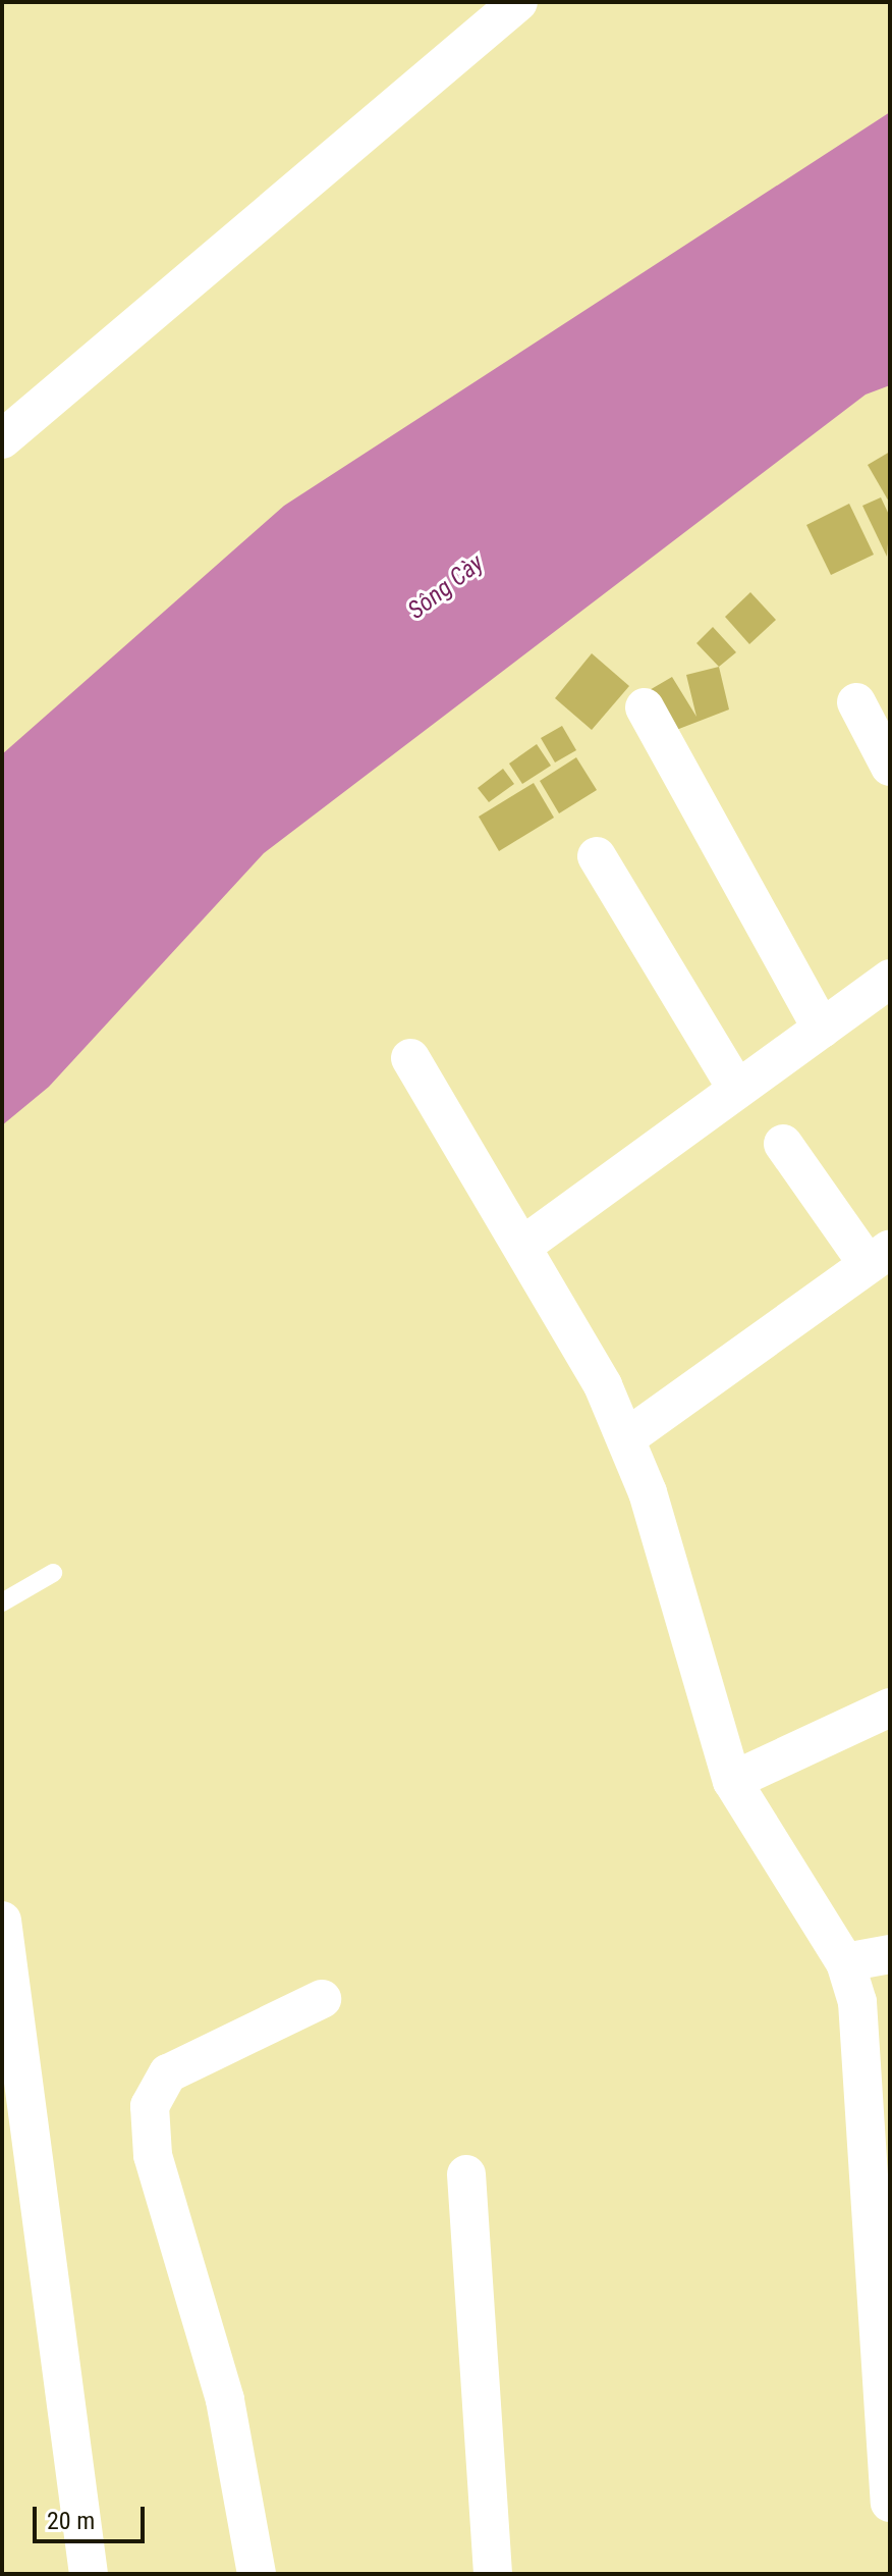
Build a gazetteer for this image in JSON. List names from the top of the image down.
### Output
{
  "water": ["Sông Cày"],
  "scale_bar": "20 m"
}
